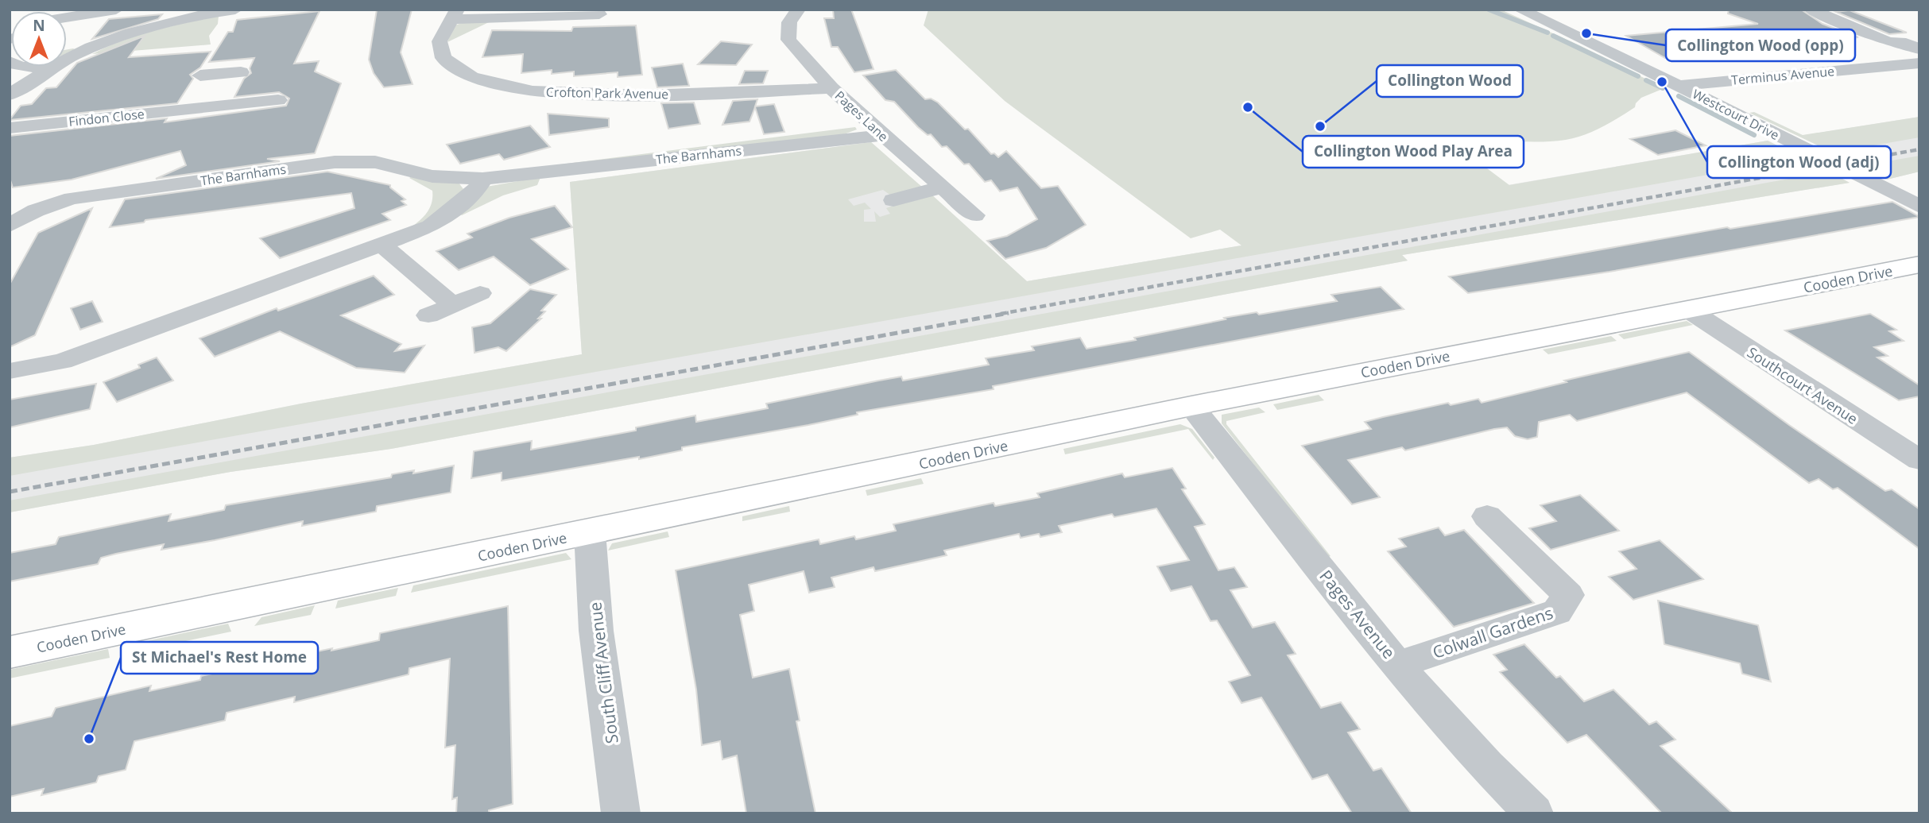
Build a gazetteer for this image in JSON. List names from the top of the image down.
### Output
{
  "streets": {
    "main road": ["Cooden Drive"],
    "street": [
      "Terminus Avenue",
      "Crofton Park Avenue",
      "Westcourt Drive",
      "Pages Lane",
      "Findon Close",
      "The Barnhams",
      "Southcourt Avenue",
      "Pages Avenue",
      "Colwall Gardens",
      "South Cliff Avenue"
    ]
  },
  "crossings": [
    ["Terminus Avenue", "Westcourt Drive"],
    ["Crofton Park Avenue", "Pages Lane"],
    ["Pages Lane", "The Barnhams"],
    ["Cooden Drive", "Southcourt Avenue"],
    ["Cooden Drive", "Pages Avenue"],
    ["Cooden Drive", "South Cliff Avenue"],
    ["Pages Avenue", "Colwall Gardens"]
  ],
  "places": [
    "Collington Wood (opp)",
    "Collington Wood (adj)",
    "Collington Wood Play Area",
    "Collington Wood",
    "St Michael's Rest Home"
  ],
  "north": "top"
}
